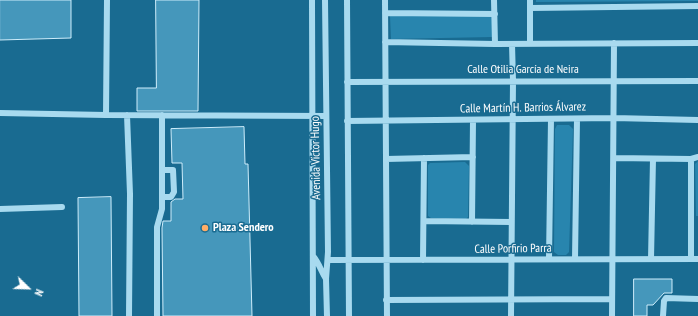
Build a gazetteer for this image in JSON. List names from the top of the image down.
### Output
{
  "streets": {
    "street": [
      "Calle Otilia García de Neira",
      "Calle Martín H. Barrios Álvarez",
      "Avenida Víctor Hugo",
      "Calle Porfirio Parra"
    ]
  },
  "crossings": [
    ["Avenida Víctor Hugo", "Calle Porfirio Parra"]
  ],
  "places": ["Plaza Sendero"],
  "north": "bottom right"
}
